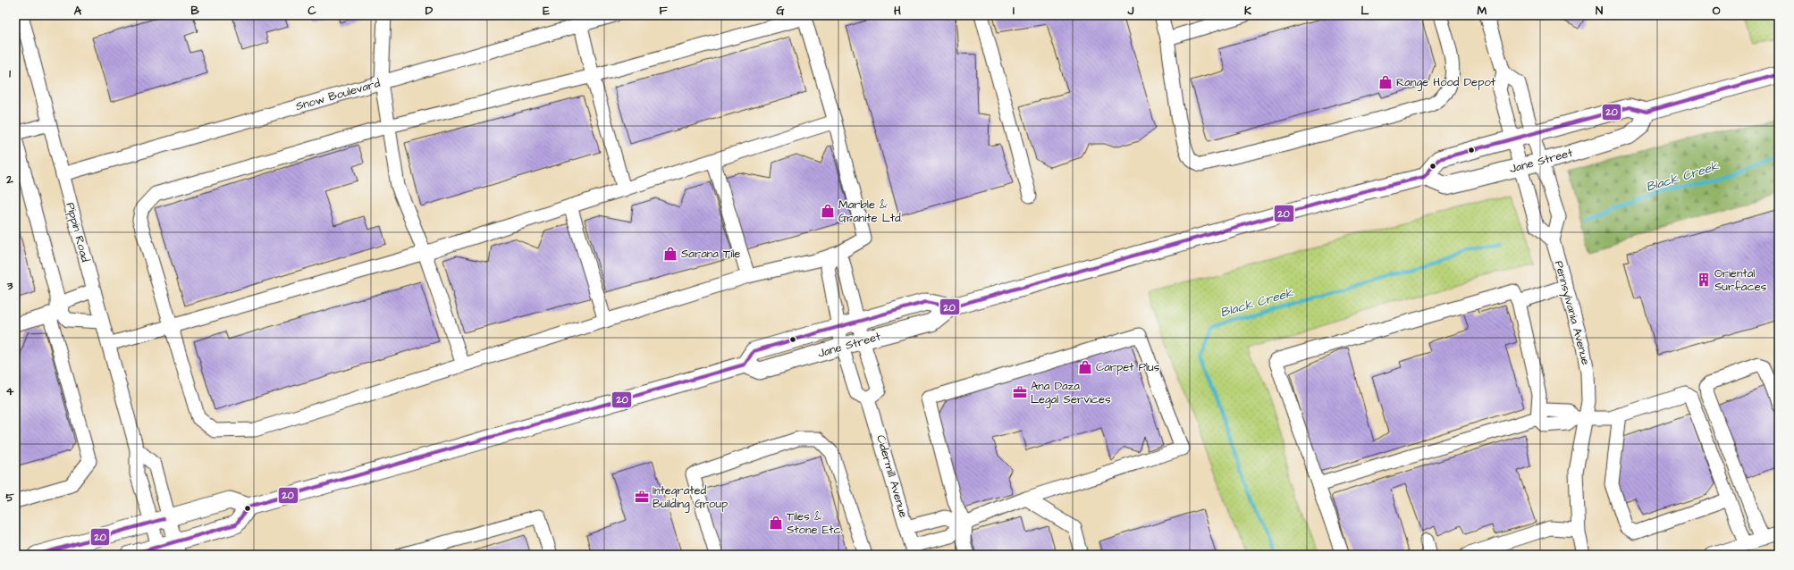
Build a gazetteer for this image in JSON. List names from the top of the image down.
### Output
{
  "streets": {
    "main road": ["Jane Street"],
    "street": [
      "Snow Boulevard",
      "Pippin Road",
      "Pennsylvania Avenue",
      "Cidermill Avenue"
    ]
  },
  "crossings": [
    ["Snow Boulevard", "Pippin Road"]
  ],
  "water": ["Black Creek"],
  "places": {
    "shop": [
      "Range Hood Depot",
      "Marble & Granite Ltd.",
      "Sarana Tile",
      "Carpet Plus",
      "Tiles & Stone Etc."
    ],
    "building": ["Oriental Surfaces"],
    "office": ["Ana Daza Legal Services", "Integrated Building Group"]
  },
  "lines": ["transit line 20"],
  "grid": {
    "columns": [
      "A",
      "B",
      "C",
      "D",
      "E",
      "F",
      "G",
      "H",
      "I",
      "J",
      "K",
      "L",
      "M",
      "N",
      "O"
    ],
    "rows": [
      "1",
      "2",
      "3",
      "4",
      "5"
    ]
  }
}
